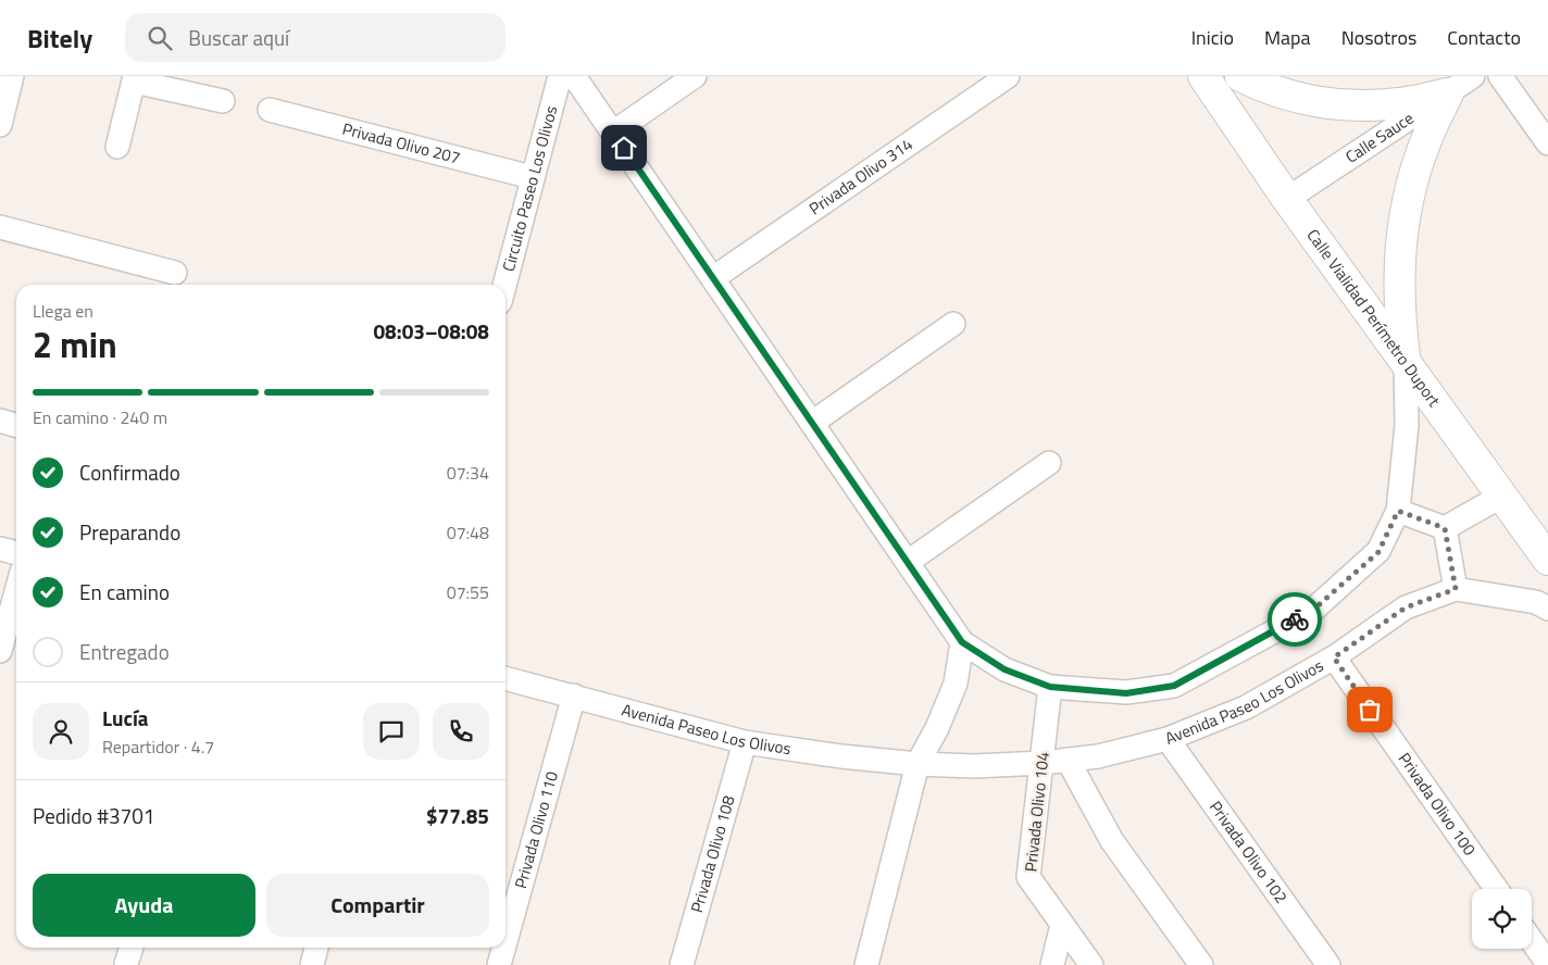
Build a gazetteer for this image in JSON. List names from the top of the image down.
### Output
{
  "streets": {
    "street": [
      "Calle Sauce",
      "Privada Olivo 207",
      "Privada Olivo 314",
      "Circuito Paseo Los Olivos",
      "Calle Vialidad Perímetro Duport",
      "Avenida Paseo Los Olivos",
      "Privada Olivo 100",
      "Privada Olivo 104",
      "Privada Olivo 110",
      "Privada Olivo 102",
      "Privada Olivo 108"
    ]
  },
  "crossings": [
    ["Calle Sauce", "Calle Vialidad Perímetro Duport"],
    ["Privada Olivo 207", "Circuito Paseo Los Olivos"],
    ["Avenida Paseo Los Olivos", "Privada Olivo 100"],
    ["Avenida Paseo Los Olivos", "Privada Olivo 104"],
    ["Avenida Paseo Los Olivos", "Privada Olivo 110"],
    ["Avenida Paseo Los Olivos", "Privada Olivo 102"],
    ["Avenida Paseo Los Olivos", "Privada Olivo 108"]
  ],
  "page": {
    "header": "Bitely",
    "search": "Buscar aquí",
    "nav": [
      "Inicio",
      "Mapa",
      "Nosotros",
      "Contacto"
    ],
    "heading": ["2 min", "Llega en", "08:03–08:08"],
    "panel": [
      "Lucía",
      "Repartidor · 4.7",
      "Pedido #3701",
      "$77.85"
    ],
    "bar": "En camino · 240 m",
    "list": [
      ["Confirmado", "07:34"],
      ["Preparando", "07:48"],
      ["En camino", "07:55"],
      "Entregado"
    ],
    "buttons": ["Ayuda", "Compartir"]
  }
}
